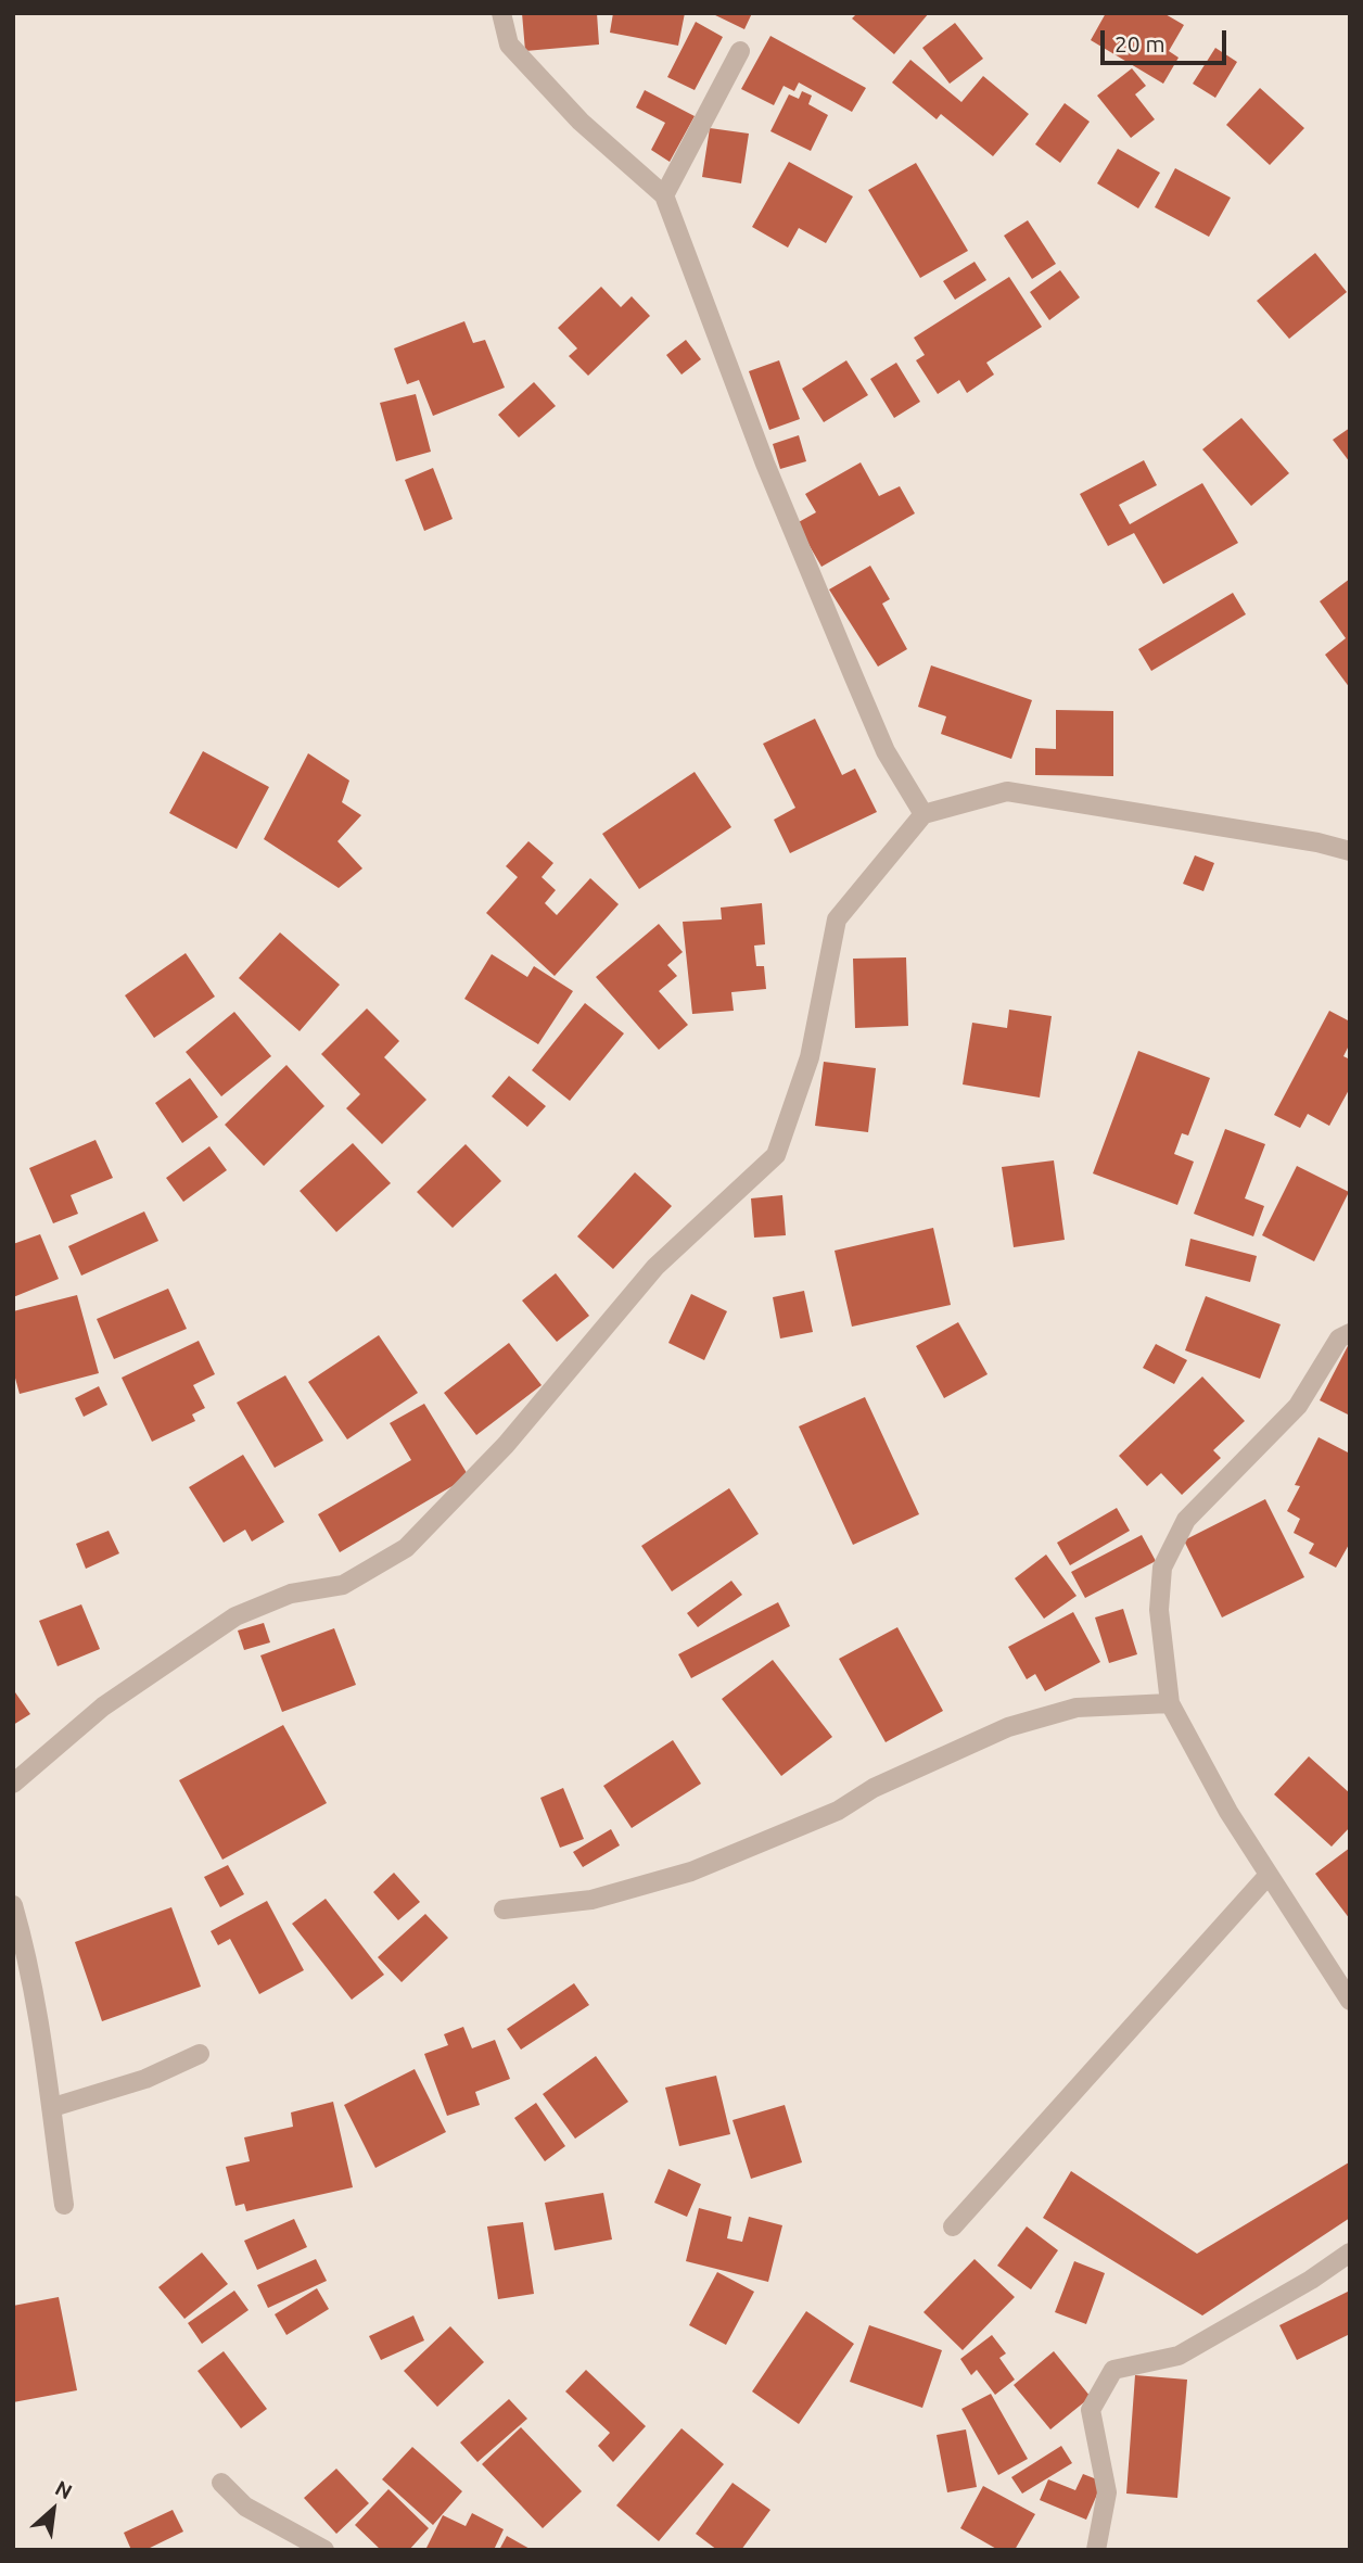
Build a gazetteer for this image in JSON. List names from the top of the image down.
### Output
{
  "scale_bar": "20 m",
  "north": "top right"
}
